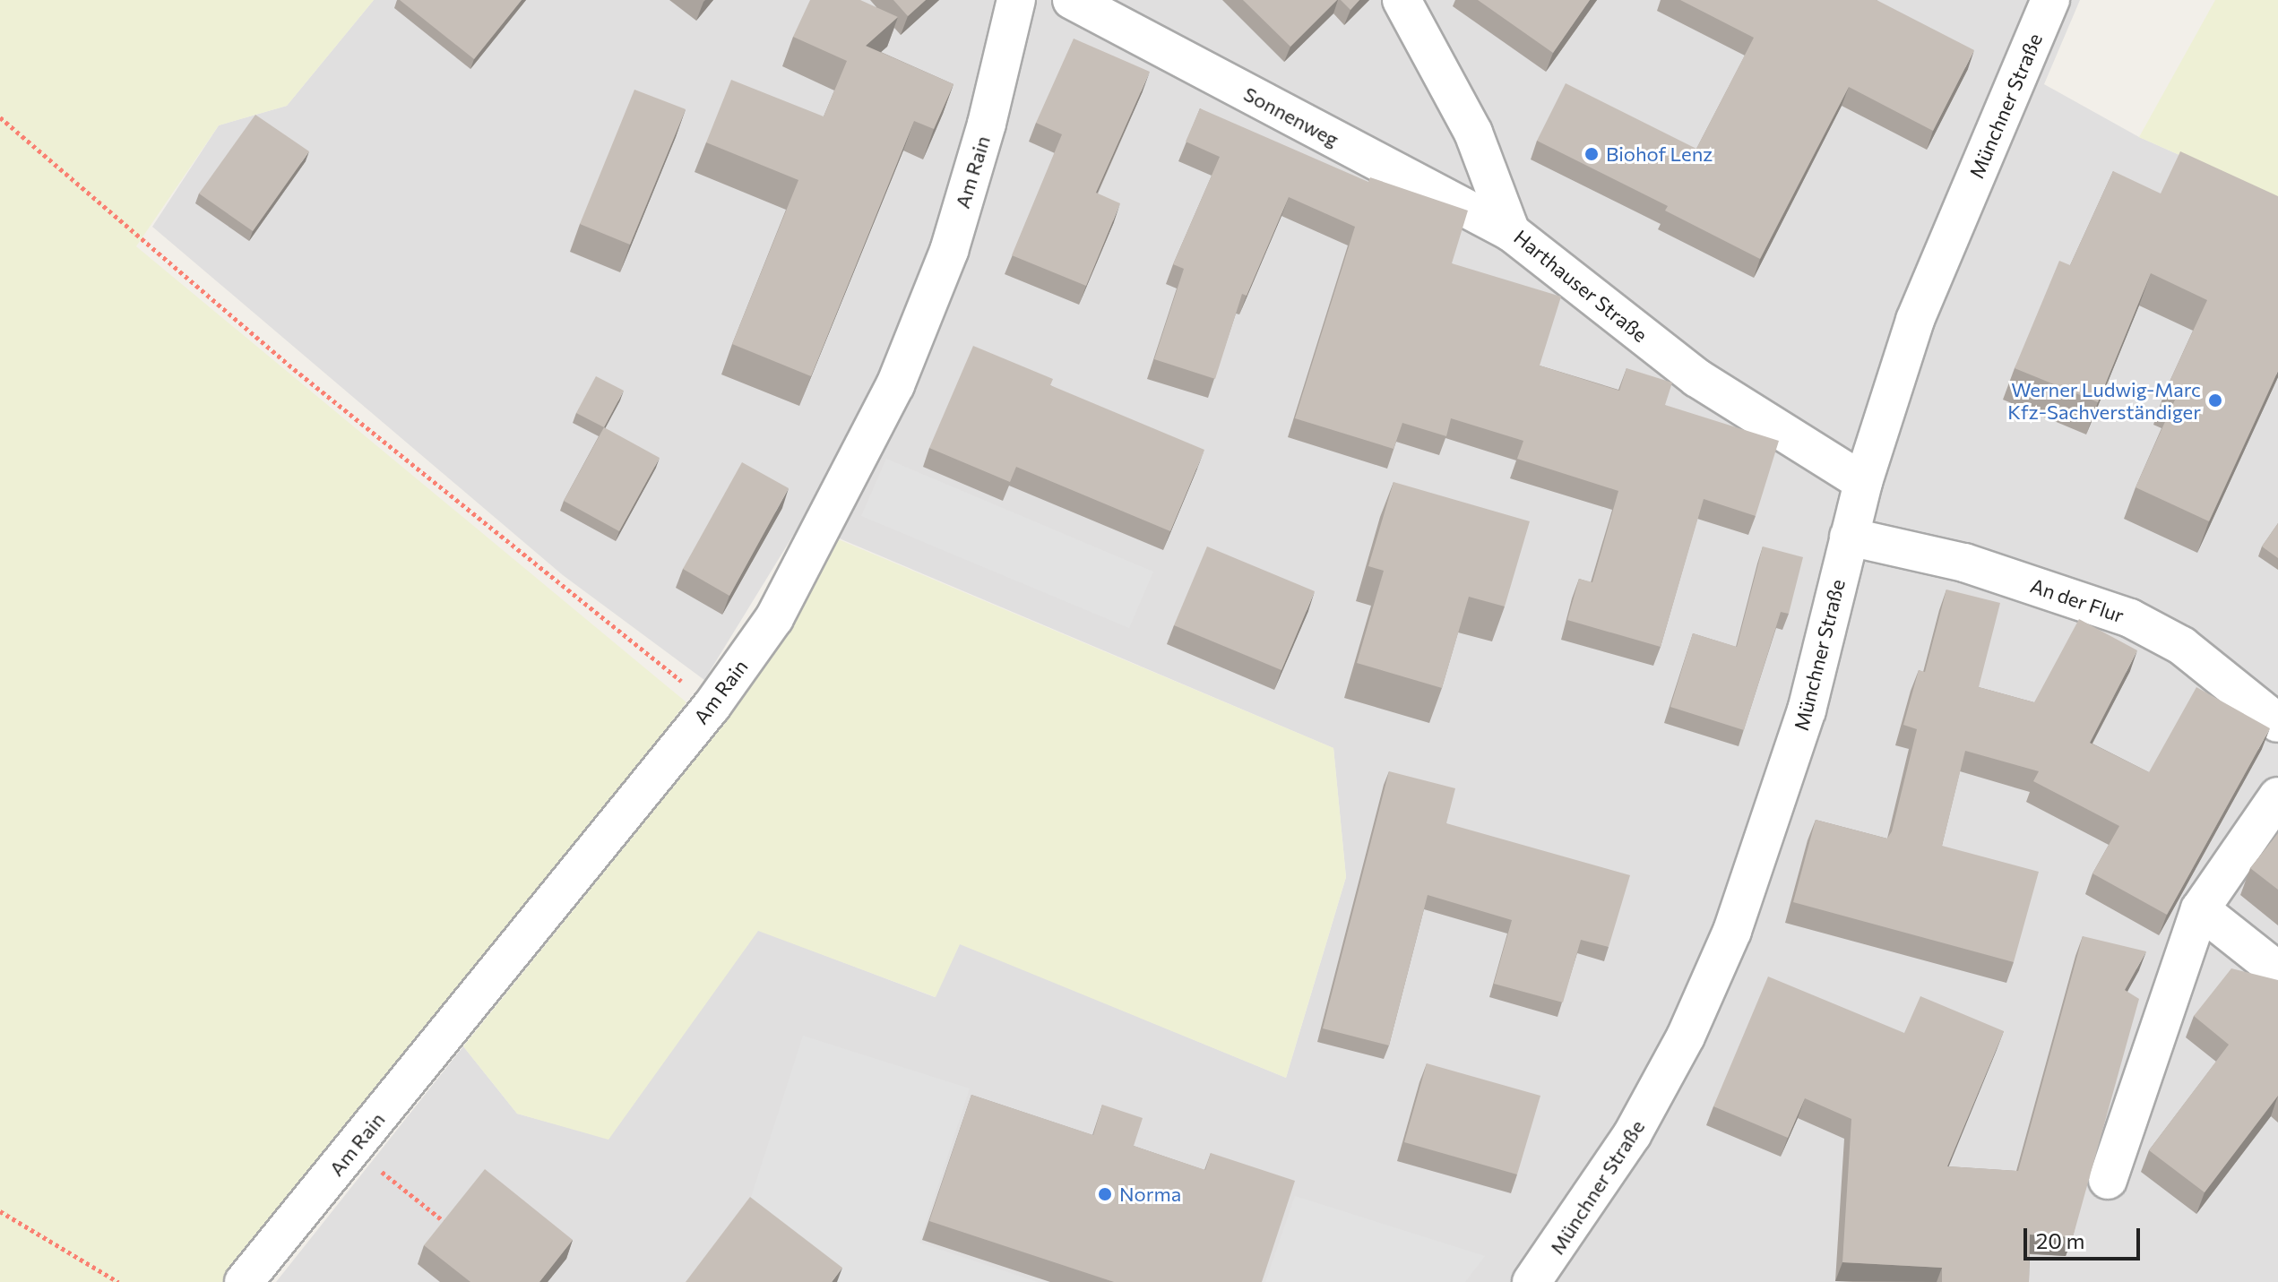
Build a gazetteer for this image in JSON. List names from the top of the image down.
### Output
{
  "streets": {
    "street": [
      "Münchner Straße",
      "Sonnenweg",
      "Am Rain",
      "Harthauser Straße",
      "An der Flur"
    ]
  },
  "crossings": [
    ["Münchner Straße", "Harthauser Straße"],
    ["Münchner Straße", "An der Flur"],
    ["Sonnenweg", "Harthauser Straße"]
  ],
  "places": ["Biohof Lenz", "Werner Ludwig-Marc Kfz-Sachverständiger", "Norma"],
  "scale_bar": "20 m"
}
